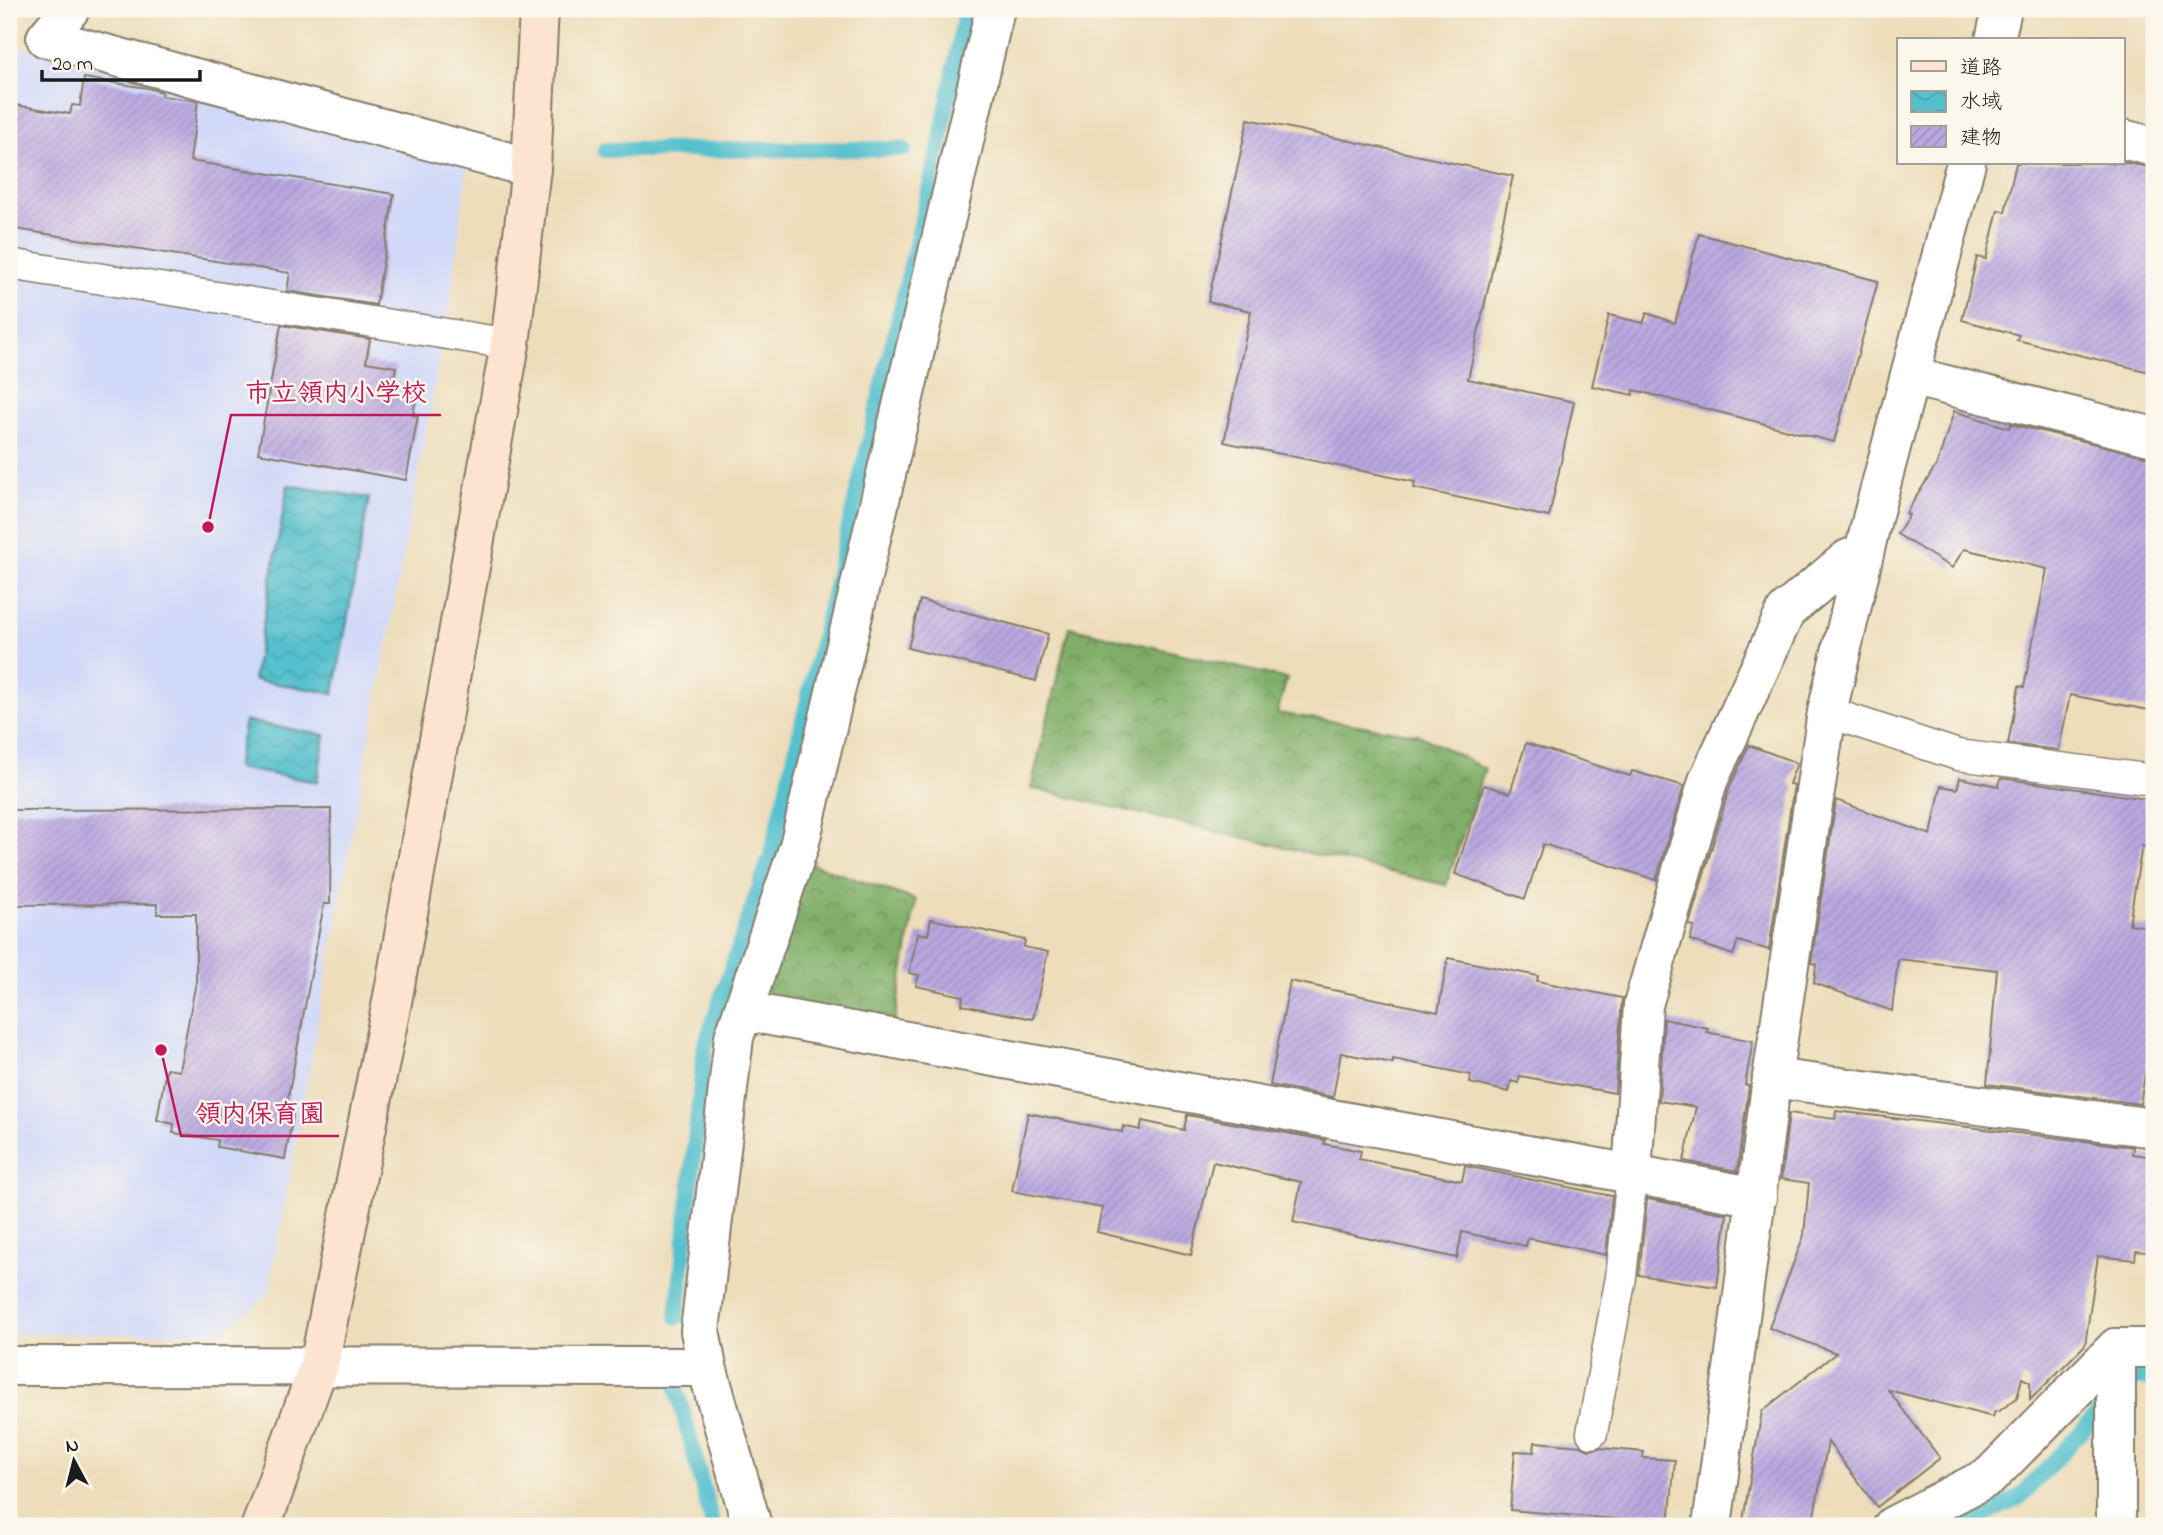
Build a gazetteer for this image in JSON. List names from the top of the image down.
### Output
{
  "places": ["市立領内小学校", "領内保育園"],
  "legend": ["道路", "水域", "建物"],
  "scale_bar": "20 m",
  "north": "top"
}
